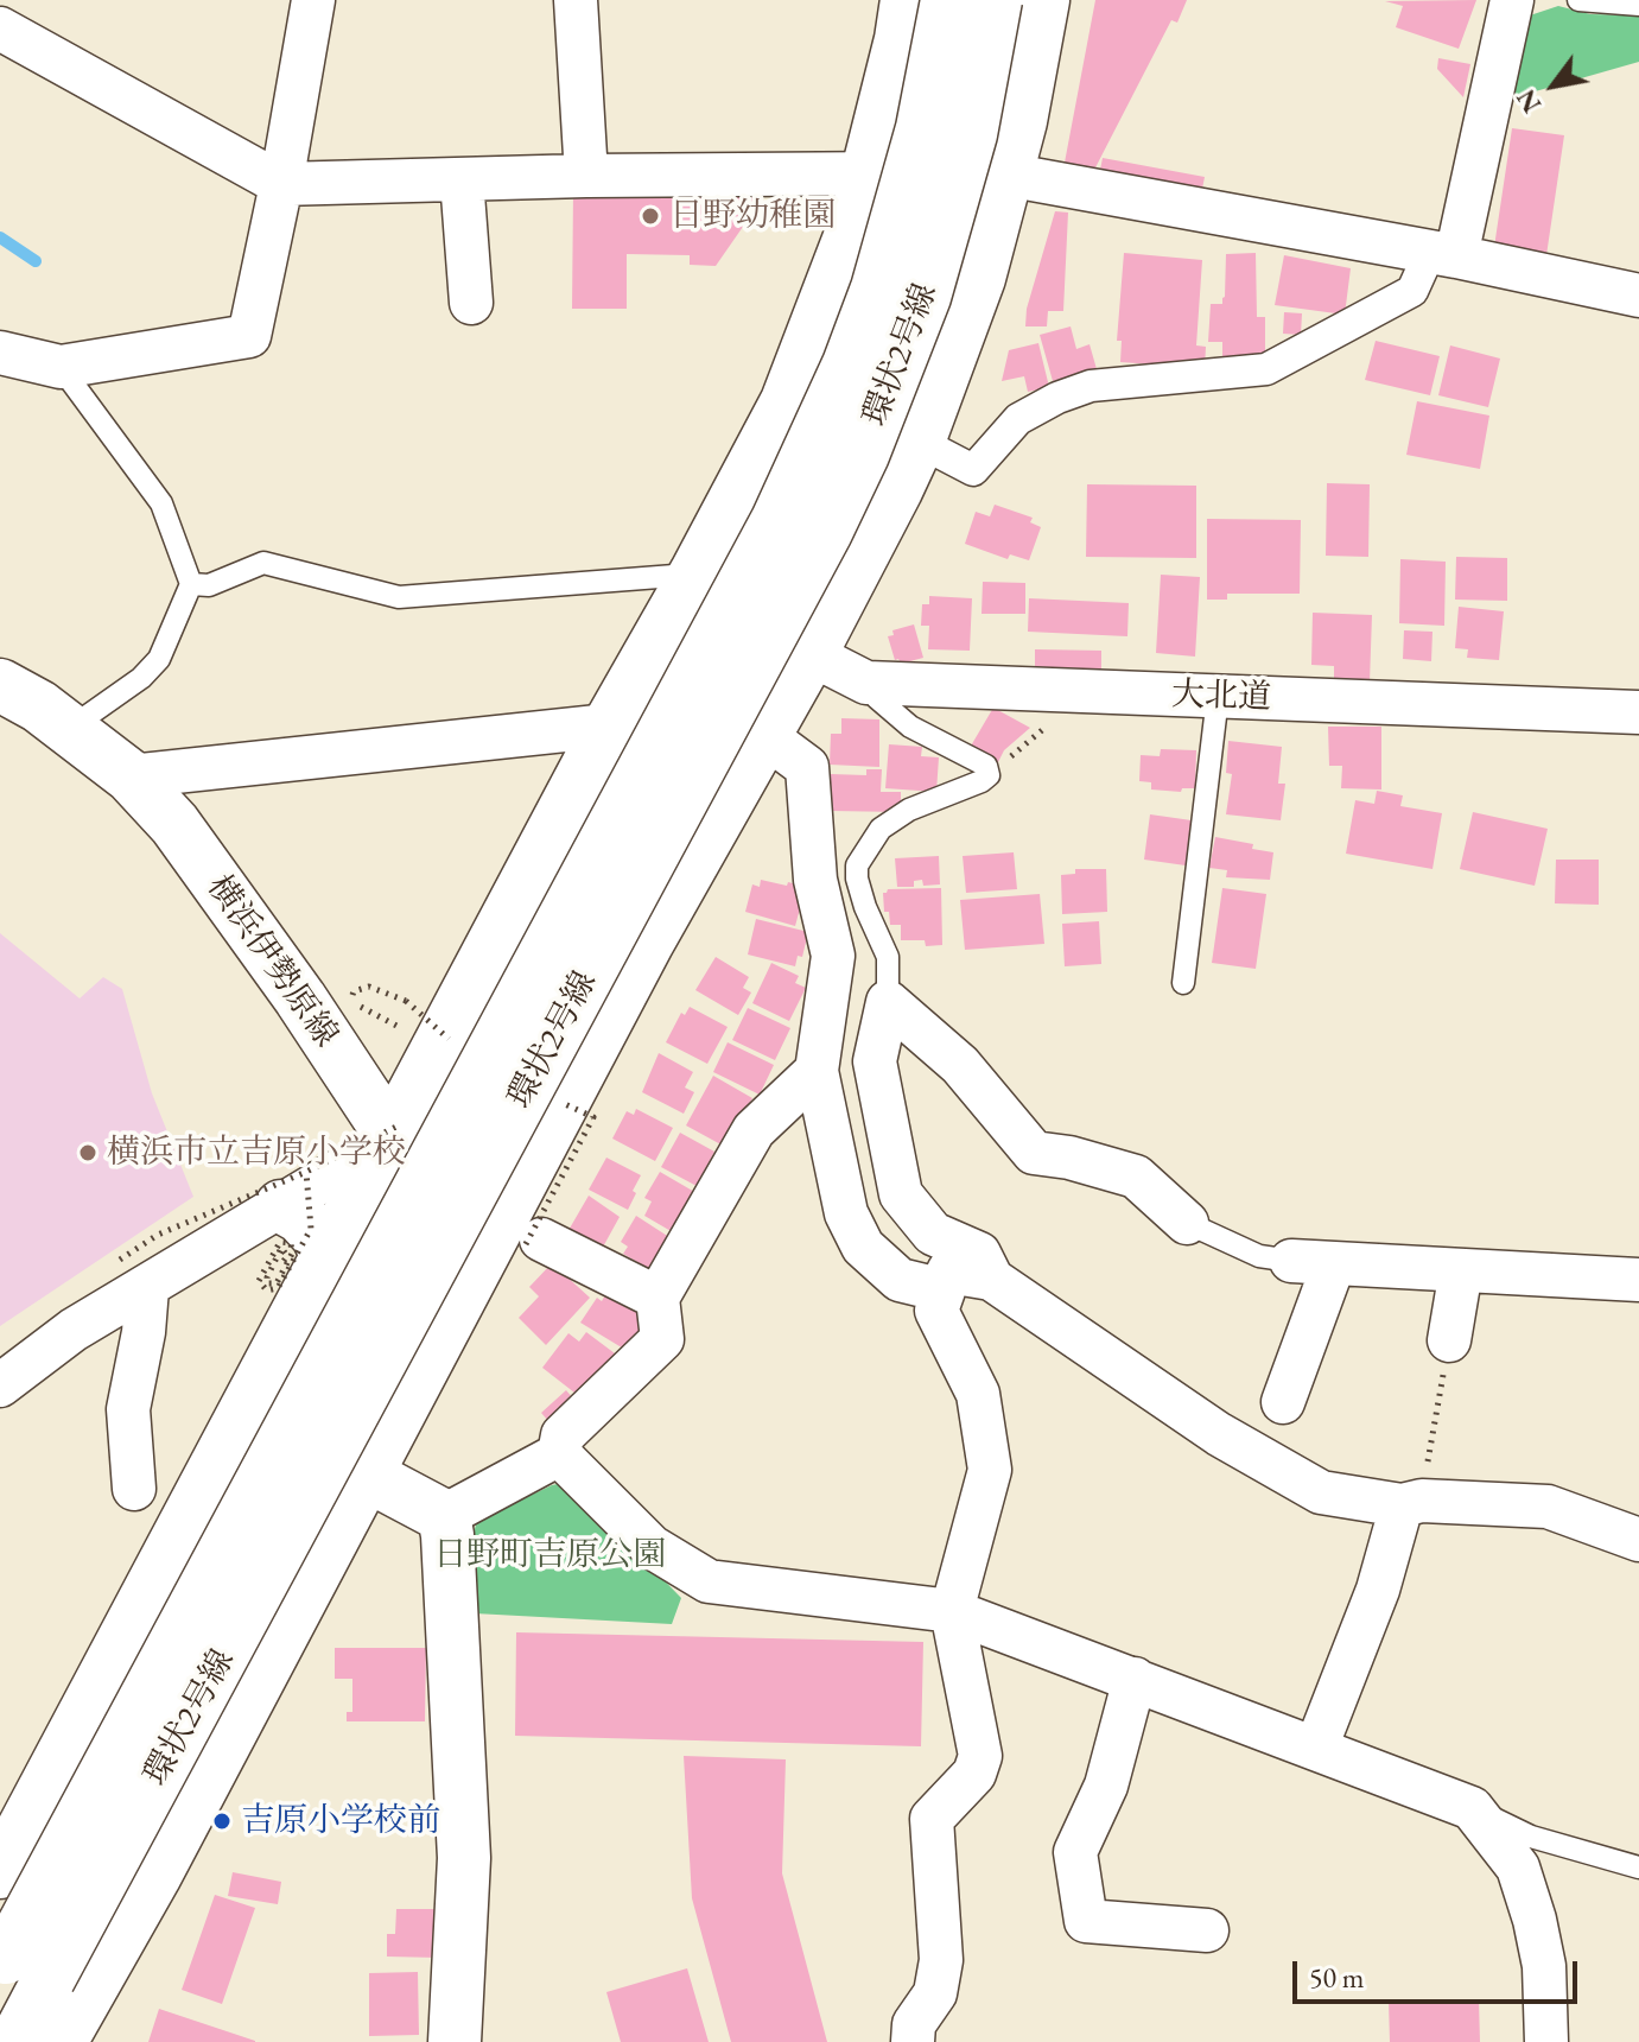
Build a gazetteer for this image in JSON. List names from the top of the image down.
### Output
{
  "streets": {
    "main road": ["環状2号線", "横浜伊勢原線"],
    "street": ["大北道"]
  },
  "parks": ["日野町吉原公園"],
  "places": ["日野幼稚園", "横浜市立吉原小学校", "吉原小学校前"],
  "scale_bar": "50 m",
  "north": "bottom left"
}
